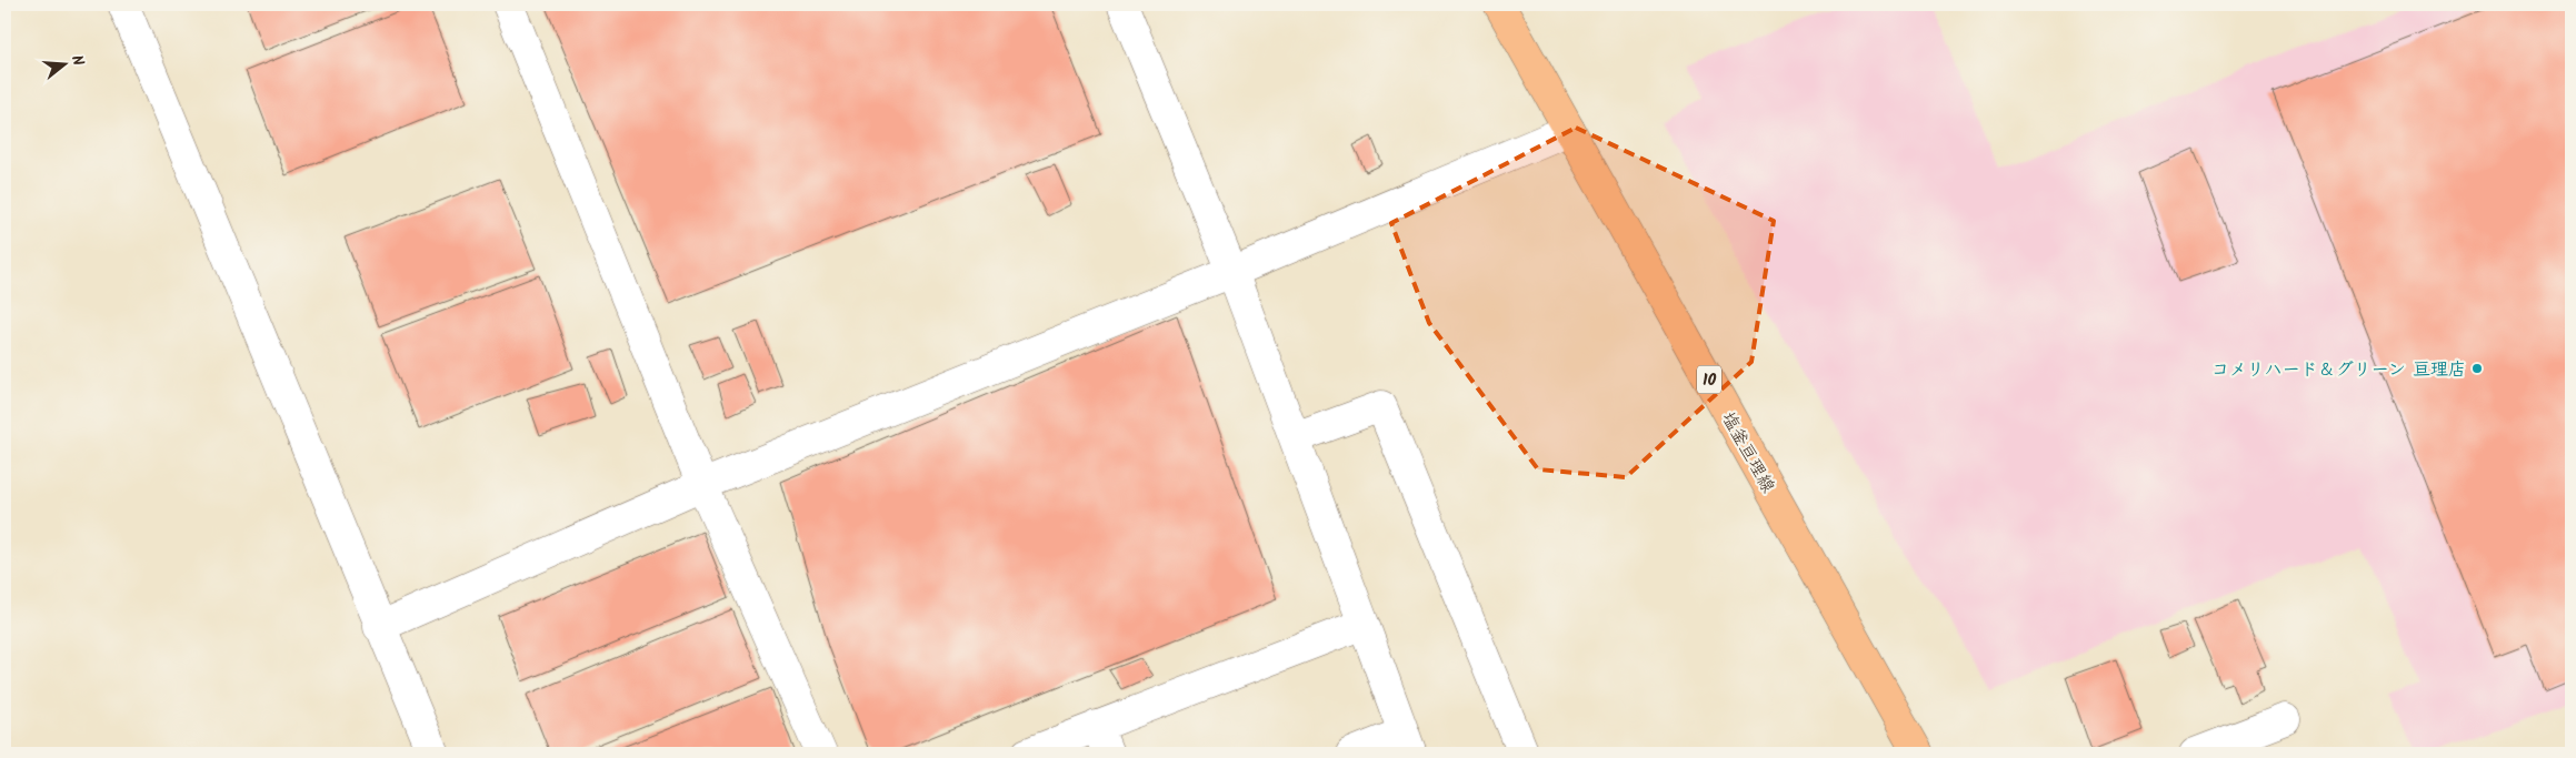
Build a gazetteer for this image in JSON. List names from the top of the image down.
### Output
{
  "streets": {
    "main road": ["10", "塩釜亘理線"]
  },
  "places": ["コメリハード＆グリーン 亘理店"],
  "north": "right"
}
